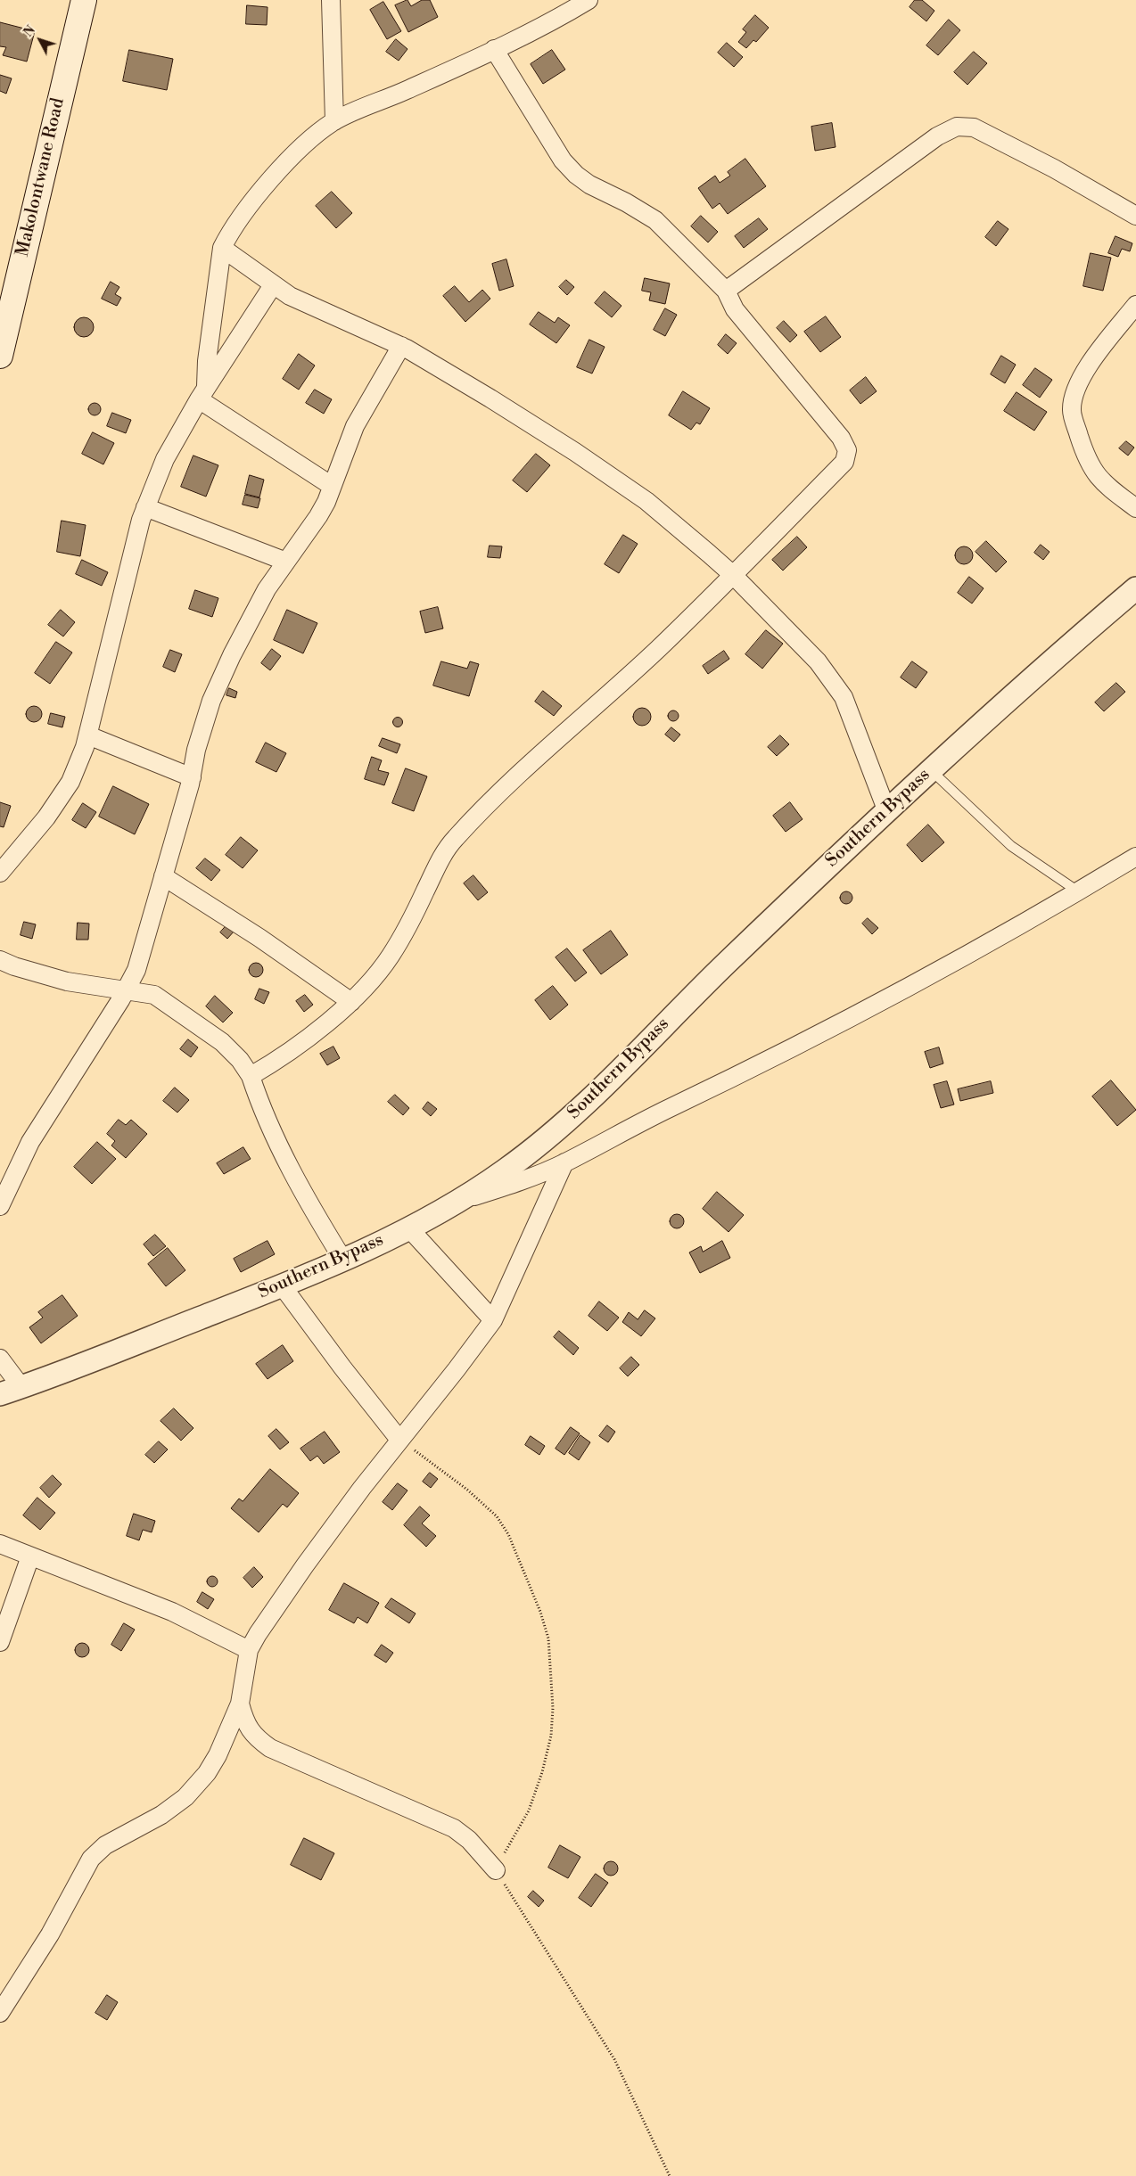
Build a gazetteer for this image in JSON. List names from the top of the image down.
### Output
{
  "streets": {
    "main road": ["Makolontwane Road"],
    "street": ["Southern Bypass"]
  },
  "north": "top left"
}
